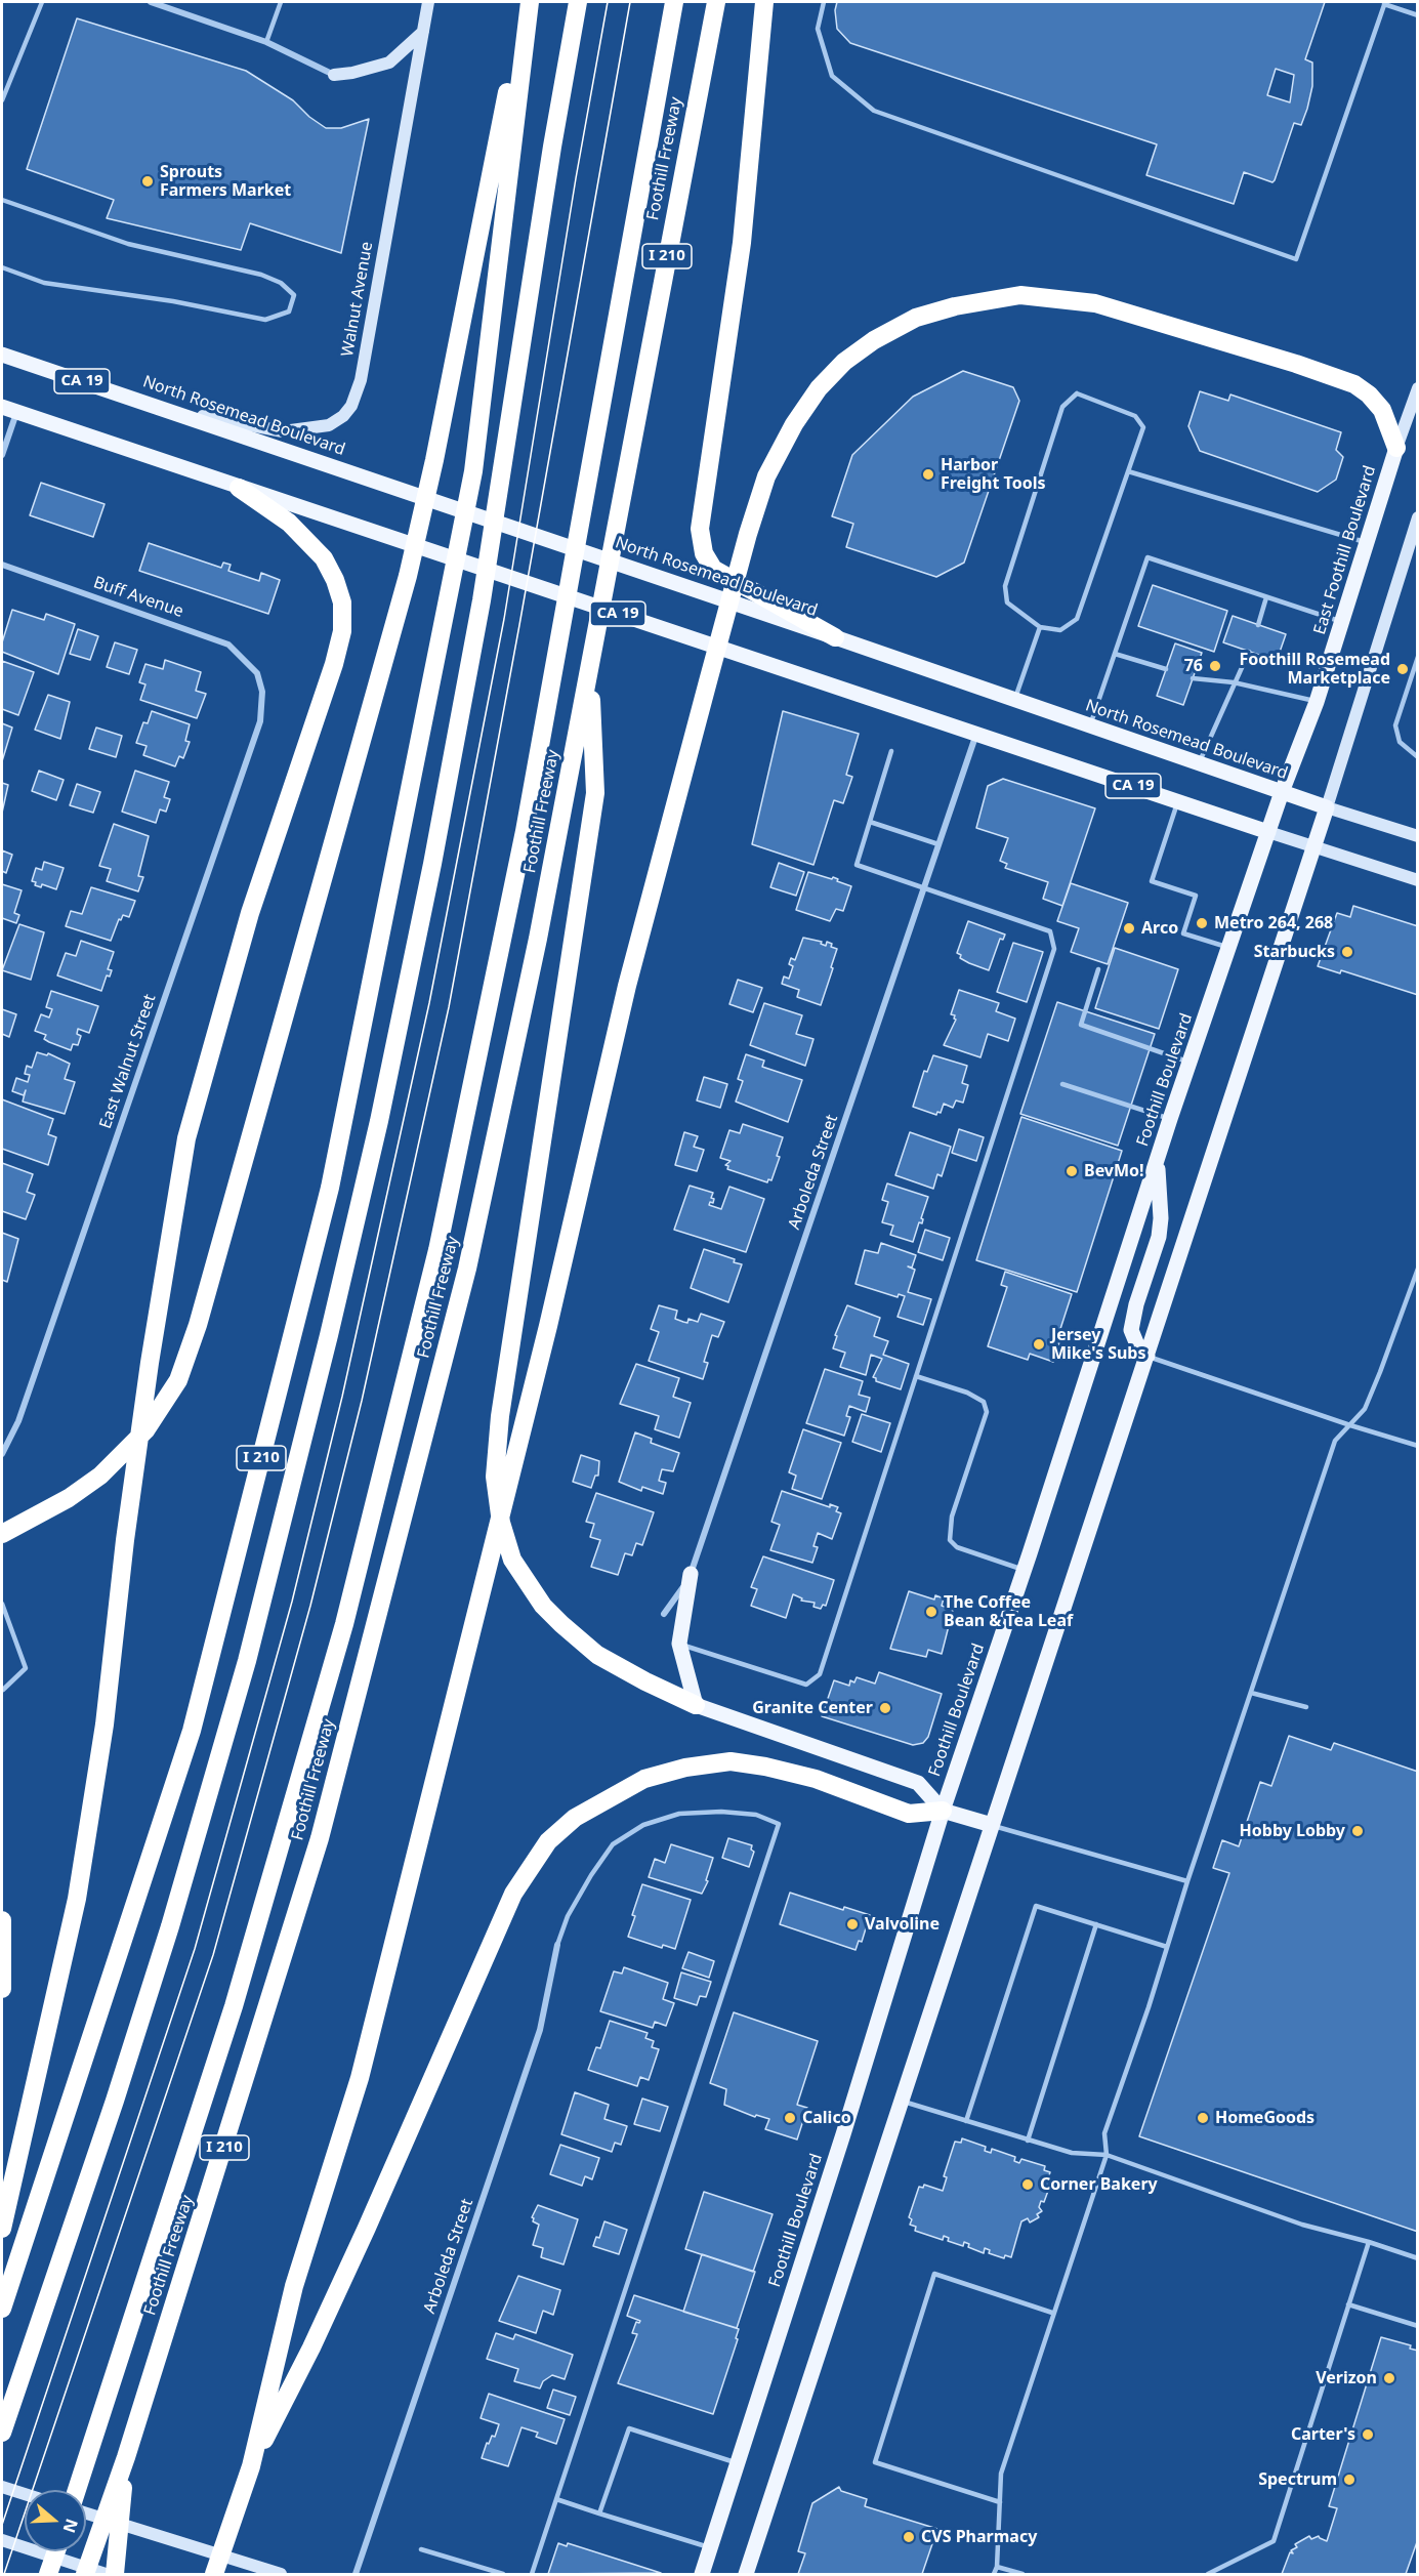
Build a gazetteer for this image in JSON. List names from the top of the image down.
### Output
{
  "streets": {
    "highway": ["Foothill Freeway", "I 210"],
    "main road": [
      "Walnut Avenue",
      "CA 19",
      "North Rosemead Boulevard",
      "East Foothill Boulevard",
      "Foothill Boulevard"
    ],
    "street": ["Buff Avenue", "East Walnut Street", "Arboleda Street"]
  },
  "crossings": [
    ["Walnut Avenue", "North Rosemead Boulevard"],
    ["CA 19", "Foothill Boulevard"],
    ["CA 19", "Arboleda Street"],
    ["North Rosemead Boulevard", "East Foothill Boulevard"],
    ["North Rosemead Boulevard", "Foothill Boulevard"],
    ["East Foothill Boulevard", "Foothill Boulevard"],
    ["Buff Avenue", "East Walnut Street"]
  ],
  "places": [
    "Sprouts Farmers Market",
    "Harbor Freight Tools",
    "76",
    "Foothill Rosemead Marketplace",
    "Metro 264, 268",
    "Arco",
    "Starbucks",
    "BevMo!",
    "Jersey Mike's Subs",
    "The Coffee Bean & Tea Leaf",
    "Granite Center",
    "Hobby Lobby",
    "Valvoline",
    "Calico",
    "HomeGoods",
    "Corner Bakery",
    "Verizon",
    "Carter's",
    "Spectrum",
    "CVS Pharmacy"
  ],
  "north": "right"
}
